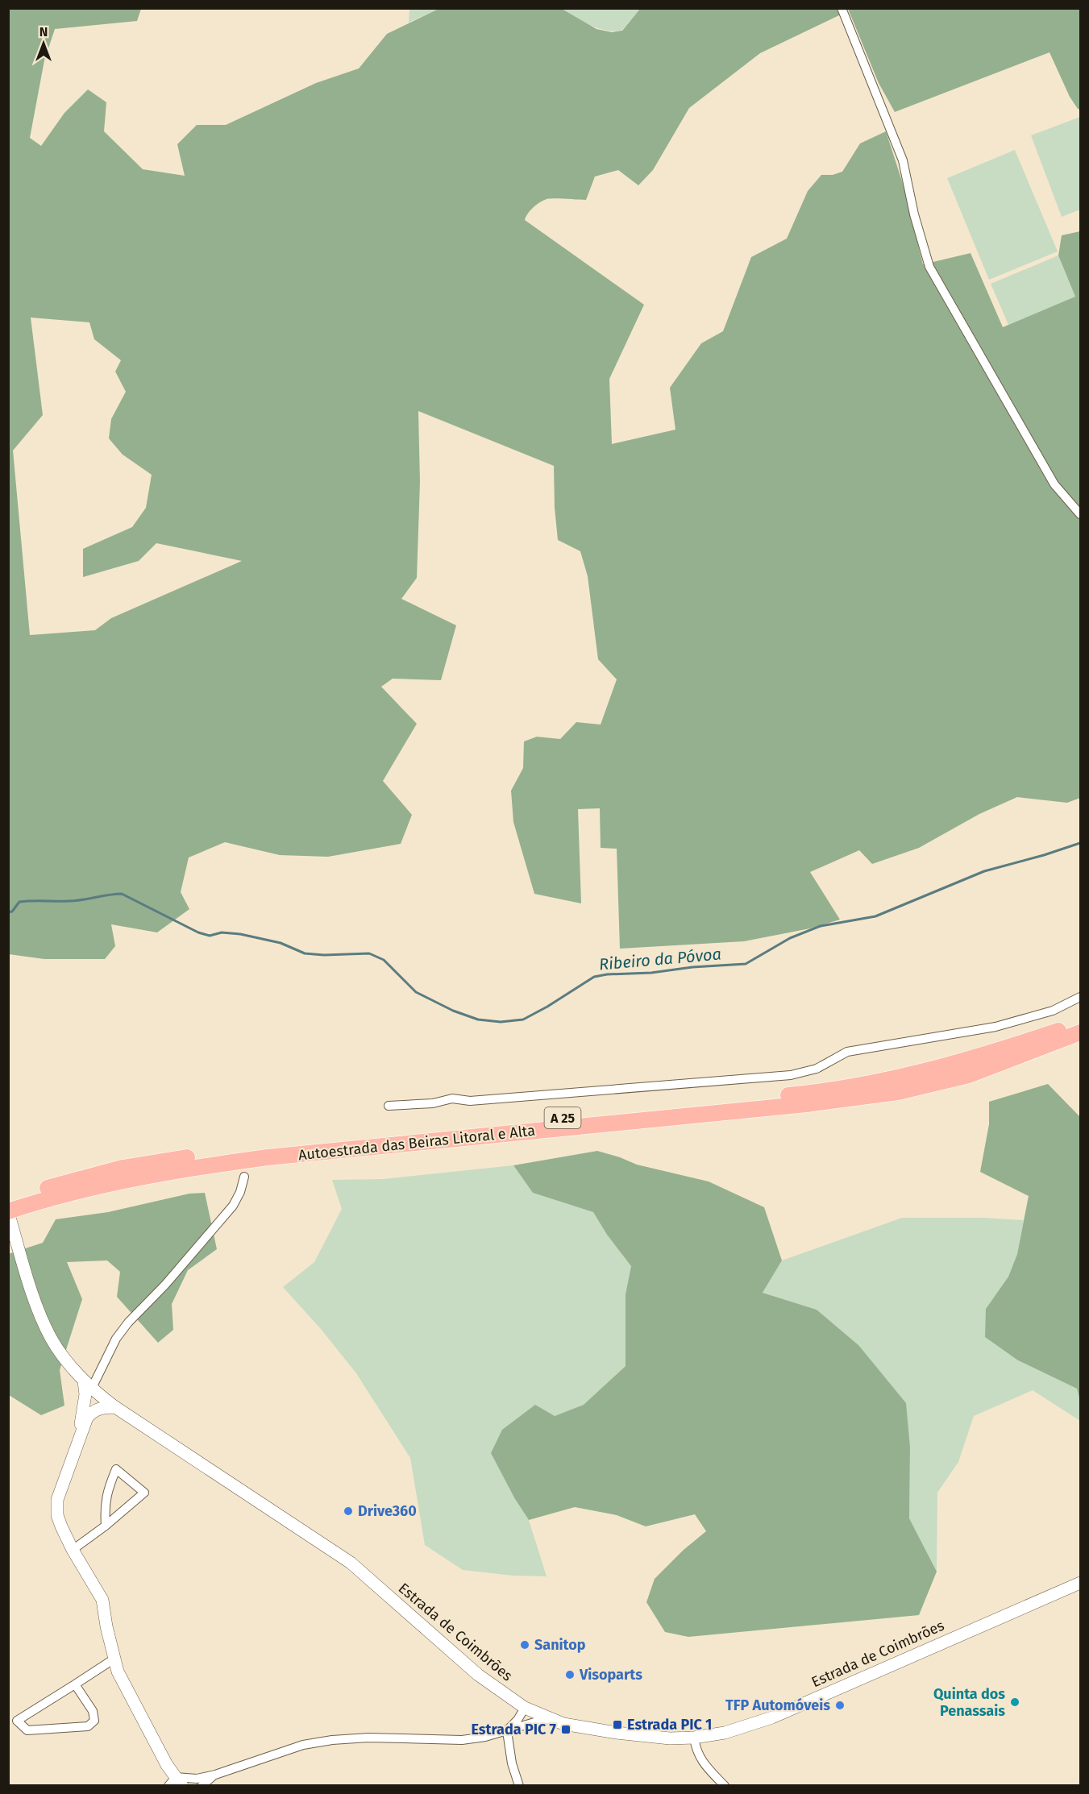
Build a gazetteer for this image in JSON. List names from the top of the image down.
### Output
{
  "streets": {
    "highway": ["A 25", "Autoestrada das Beiras Litoral e Alta"],
    "street": ["Estrada de Coimbrões"]
  },
  "crossings": [
    ["Autoestrada das Beiras Litoral e Alta", "Estrada de Coimbrões"]
  ],
  "water": ["Ribeiro da Póvoa"],
  "places": {
    "other": [
      "Drive360",
      "Sanitop",
      "Visoparts",
      "Quinta dos Penassais",
      "TFP Automóveis"
    ],
    "transit": ["Estrada PIC 1", "Estrada PIC 7"]
  },
  "north": "top"
}
